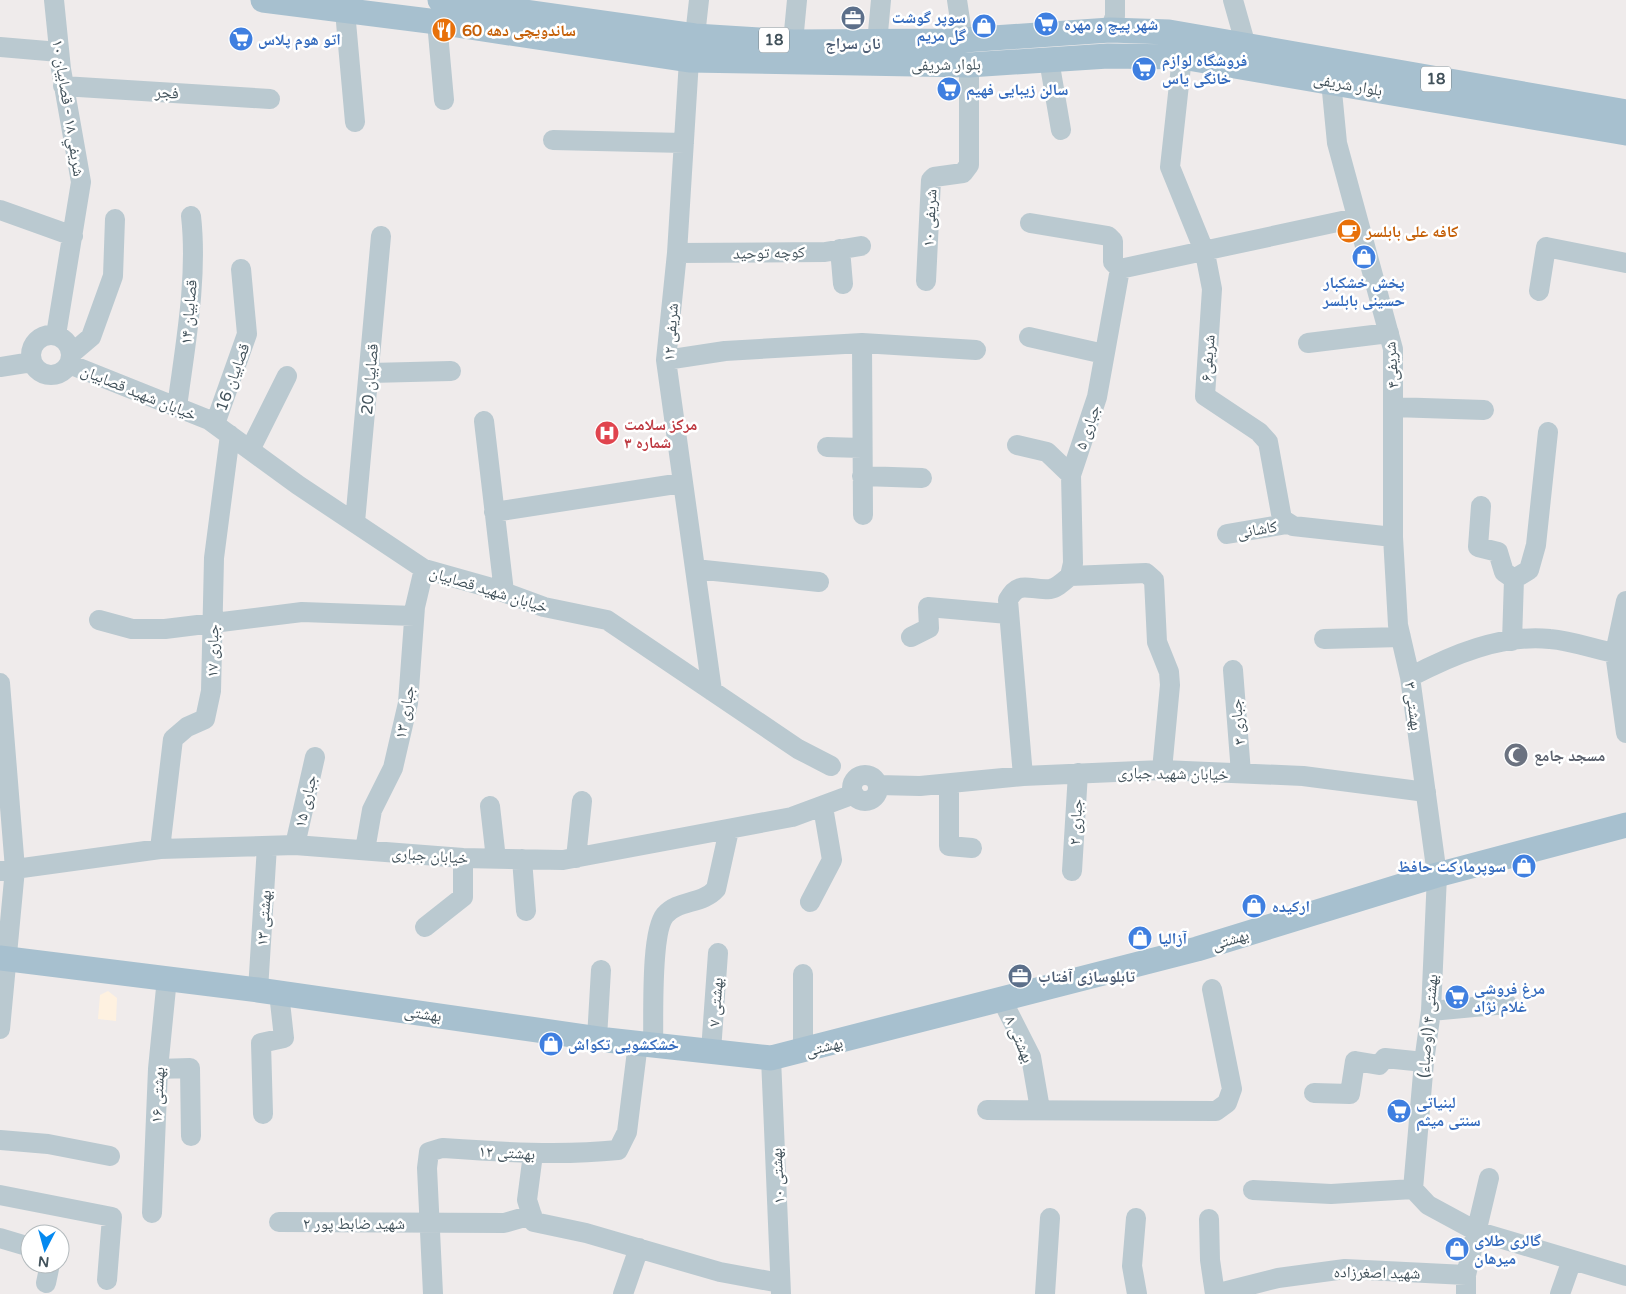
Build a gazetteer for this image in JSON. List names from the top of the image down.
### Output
{
  "streets": {
    "main road": ["18", "بلوار شریفی", "بهشتی"],
    "street": [
      "فجر",
      "شريفي ۱۸ - قصابیان ۱۰",
      "شریفی ۱۰",
      "کوچه توحید",
      "قصابیان ۱۴",
      "شریفی ۱۲",
      "شریفی۶",
      "شریفی۴",
      "قصابیان 16",
      "قصابیان 20",
      "خیابان شهید قصابیان",
      "جباری ۵",
      "کاشانی",
      "جباری ۱۷",
      "بهشتی ۳",
      "جباری ۱۳",
      "جباری ۳",
      "خیابان شهید جباری",
      "جباری ۱۵",
      "جباری ۲",
      "خیابان جباری",
      "بهشتی ۱۳",
      "بهشتی ۷",
      "بهشتی ۴ (اوصیاء)",
      "بهشتی ۸",
      "بهشتی ۱۶",
      "بهشتی ۱۲",
      "بهشتی ۱۰",
      "شهید ضابط پور ۲",
      "شهید اصغرزاده"
    ]
  },
  "crossings": [
    ["بلوار شریفی", "شریفی ۱۰"],
    ["بلوار شریفی", "شریفی ۱۲"],
    ["بلوار شریفی", "شریفی۶"],
    ["بلوار شریفی", "شریفی۴"],
    ["فجر", "شريفي ۱۸ - قصابیان ۱۰"],
    ["شريفي ۱۸ - قصابیان ۱۰", "خیابان شهید قصابیان"],
    ["کوچه توحید", "شریفی ۱۲"],
    ["قصابیان ۱۴", "خیابان شهید قصابیان"],
    ["شریفی ۱۲", "خیابان شهید قصابیان"],
    ["شریفی۶", "کاشانی"],
    ["شریفی۴", "بهشتی ۳"],
    ["قصابیان 16", "خیابان شهید قصابیان"],
    ["قصابیان 16", "جباری ۱۷"],
    ["قصابیان 20", "خیابان شهید قصابیان"],
    ["خیابان شهید قصابیان", "جباری ۱۷"],
    ["خیابان شهید قصابیان", "جباری ۱۳"],
    ["خیابان شهید قصابیان", "خیابان شهید جباری"],
    ["خیابان شهید قصابیان", "خیابان جباری"],
    ["جباری ۱۷", "خیابان جباری"],
    ["بهشتی ۳", "خیابان شهید جباری"],
    ["بهشتی ۳", "بهشتی"],
    ["بهشتی ۳", "بهشتی ۴ (اوصیاء)"],
    ["جباری ۱۳", "خیابان جباری"],
    ["جباری ۳", "خیابان شهید جباری"],
    ["خیابان شهید جباری", "جباری ۲"],
    ["خیابان شهید جباری", "خیابان جباری"],
    ["جباری ۱۵", "خیابان جباری"],
    ["خیابان جباری", "بهشتی ۱۳"],
    ["بهشتی ۱۳", "بهشتی"],
    ["بهشتی", "بهشتی ۷"],
    ["بهشتی", "بهشتی ۴ (اوصیاء)"],
    ["بهشتی", "بهشتی ۸"],
    ["بهشتی", "بهشتی ۱۶"],
    ["بهشتی", "بهشتی ۱۲"],
    ["بهشتی", "بهشتی ۱۰"],
    ["بهشتی ۱۲", "شهید ضابط پور ۲"]
  ],
  "places": {
    "office": ["نان سراج", "تابلوسازی آفتاب"],
    "supermarket": [
      "شهر پیچ و مهره",
      "اتو هوم پلاس",
      "فروشگاه لوازم خانگی یاس",
      "سالن زیبایی فهیم",
      "مرغ فروشی غلام نژاد",
      "لبنیاتی سنتی میثم"
    ],
    "shop": [
      "سوپر گوشت گل مریم",
      "پخش خشکبار حسینی بابلسر",
      "سوپرمارکت حافظ",
      "ارکیده",
      "آزالیا",
      "خشکشویی تکواش",
      "گالری طلای میرهان"
    ],
    "restaurant": ["ساندویچی دهه 60"],
    "cafe": ["کافه علی بابلسر"],
    "hospital": ["مرکز سلامت شماره ۳"],
    "mosque": ["مسجد جامع"]
  },
  "north": "bottom"
}
